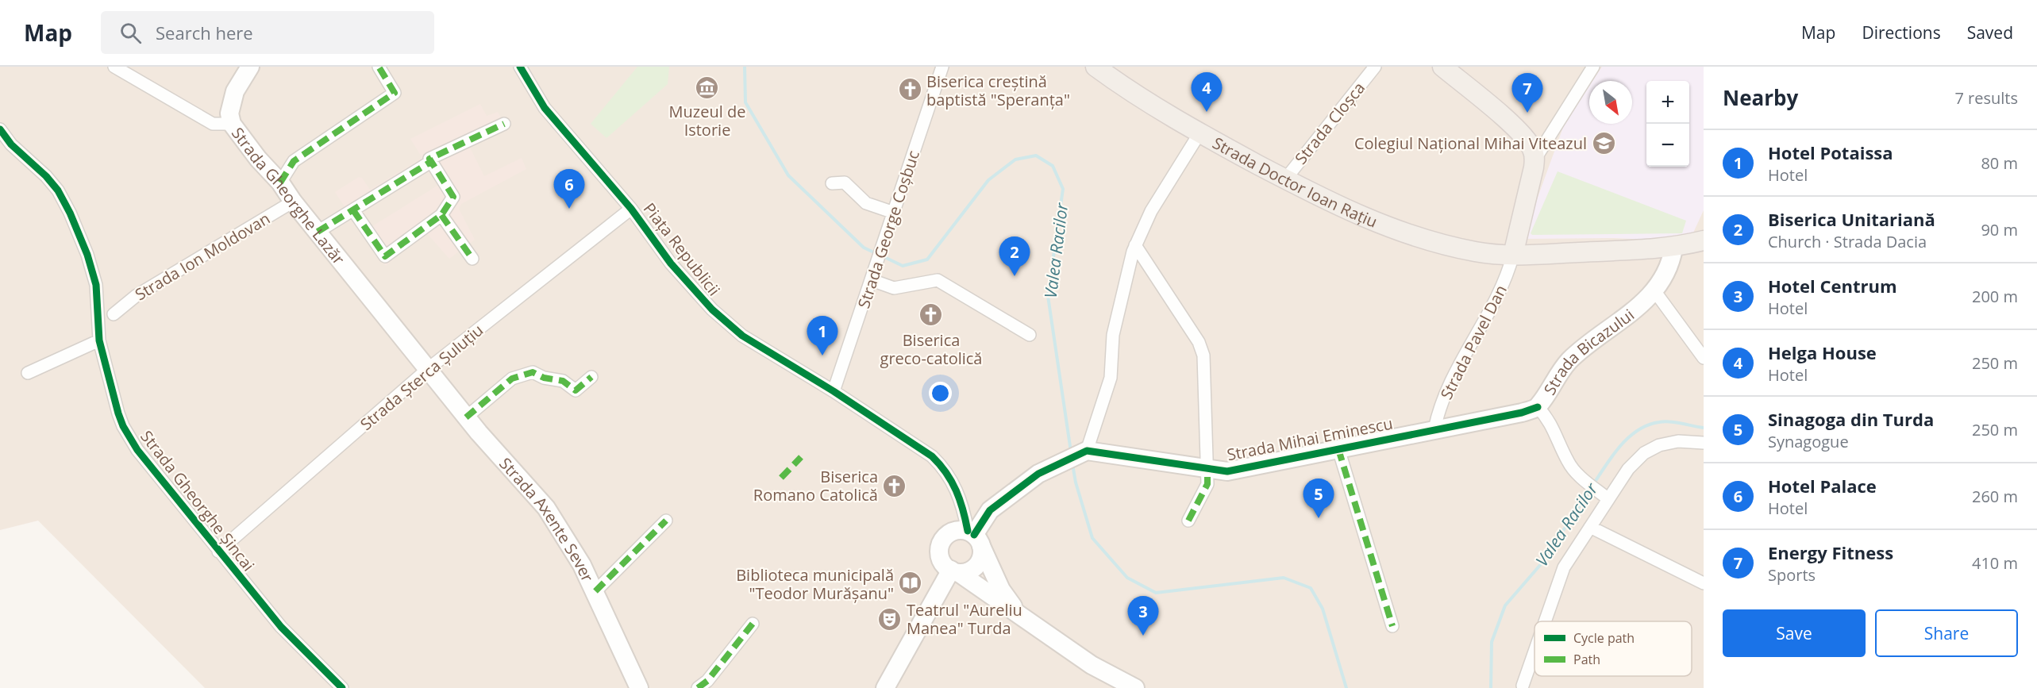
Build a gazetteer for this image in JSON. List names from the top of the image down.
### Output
{
  "streets": {
    "main road": [
      "Strada Doctor Ioan Rațiu",
      "Strada Gheorghe Lazăr",
      "Piața Republicii",
      "Strada Bicazului",
      "Strada Mihai Eminescu",
      "Strada Axente Sever"
    ],
    "street": [
      "Strada Cloșca",
      "Strada George Coșbuc",
      "Strada Ion Moldovan",
      "Strada Pavel Dan",
      "Strada Șterca Șuluțiu",
      "Strada Gheorghe Șincai"
    ]
  },
  "crossings": [
    ["Strada Cloșca", "Strada Doctor Ioan Rațiu"],
    ["Strada Doctor Ioan Rațiu", "Strada Pavel Dan"],
    ["Strada Doctor Ioan Rațiu", "Strada Bicazului"],
    ["Strada Gheorghe Lazăr", "Strada Ion Moldovan"],
    ["Strada Gheorghe Lazăr", "Strada Șterca Șuluțiu"],
    ["Strada Gheorghe Lazăr", "Strada Axente Sever"],
    ["Strada George Coșbuc", "Piața Republicii"],
    ["Piața Republicii", "Strada Șterca Șuluțiu"],
    ["Strada Pavel Dan", "Strada Mihai Eminescu"],
    ["Strada Bicazului", "Strada Mihai Eminescu"],
    ["Strada Șterca Șuluțiu", "Strada Gheorghe Șincai"],
    ["Strada Șterca Șuluțiu", "Strada Axente Sever"]
  ],
  "water": ["Valea Racilor"],
  "places": {
    "museum": ["Muzeul de Istorie"],
    "church": ["Biserica creștină baptistă \"Speranța\"", "Biserica greco-catolică", "Biserica Romano Catolică"],
    "school or university": ["Colegiul Național Mihai Viteazul"],
    "library": ["Biblioteca municipală \"Teodor Murășanu\""],
    "theatre": ["Teatrul \"Aureliu Manea\" Turda"]
  },
  "legend": ["Cycle path", "Path"],
  "north": "bottom right",
  "page": {
    "header": "Map",
    "search": "Search here",
    "nav": ["Map", "Directions", "Saved"],
    "heading": ["Nearby", "7 results"],
    "pins": [
      "4",
      "7",
      "6",
      "2",
      "1",
      "5",
      "3"
    ],
    "map_buttons": ["+", "−"],
    "list": [
      {
        "mark": "1",
        "name": "Hotel Potaissa",
        "note": "Hotel",
        "value": "80 m"
      },
      {
        "mark": "2",
        "name": "Biserica Unitariană",
        "note": "Church · Strada Dacia",
        "value": "90 m"
      },
      {
        "mark": "3",
        "name": "Hotel Centrum",
        "note": "Hotel",
        "value": "200 m"
      },
      {
        "mark": "4",
        "name": "Helga House",
        "note": "Hotel",
        "value": "250 m"
      },
      {
        "mark": "5",
        "name": "Sinagoga din Turda",
        "note": "Synagogue",
        "value": "250 m"
      },
      {
        "mark": "6",
        "name": "Hotel Palace",
        "note": "Hotel",
        "value": "260 m"
      },
      {
        "mark": "7",
        "name": "Energy Fitness",
        "note": "Sports",
        "value": "410 m"
      }
    ],
    "buttons": ["Save", "Share"]
  }
}
